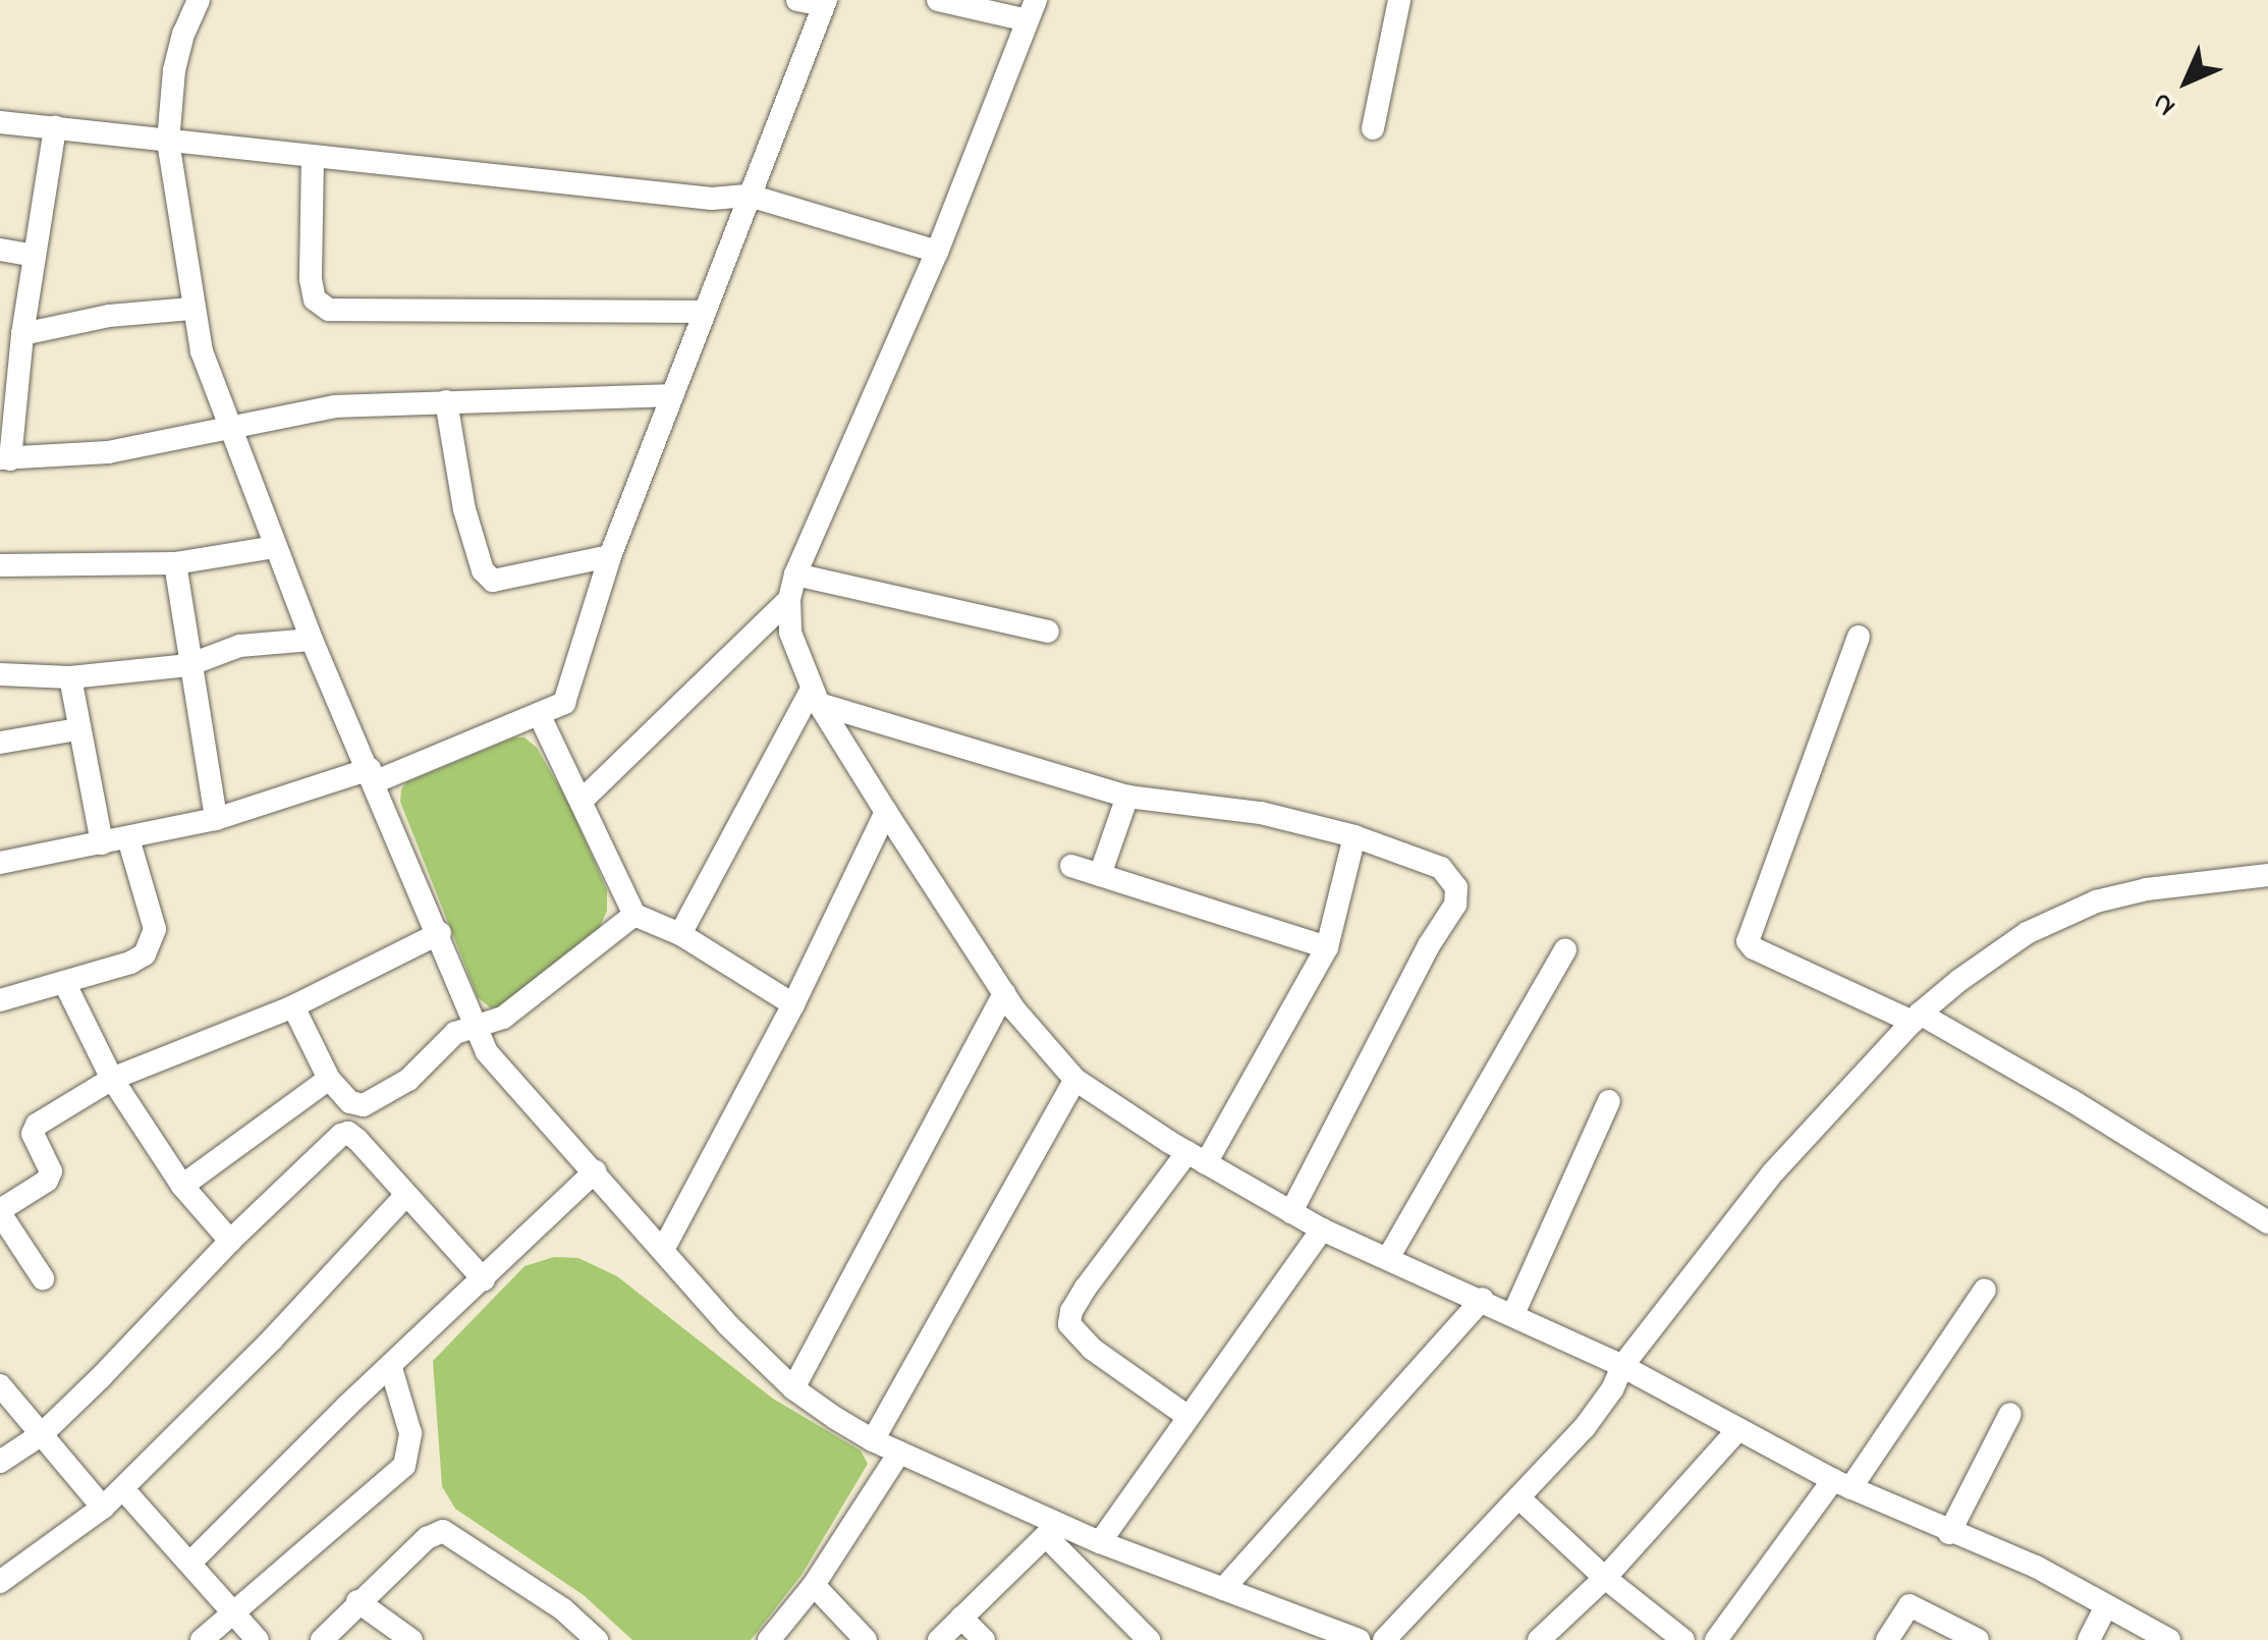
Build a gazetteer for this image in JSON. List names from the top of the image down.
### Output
{
  "north": "bottom left"
}
